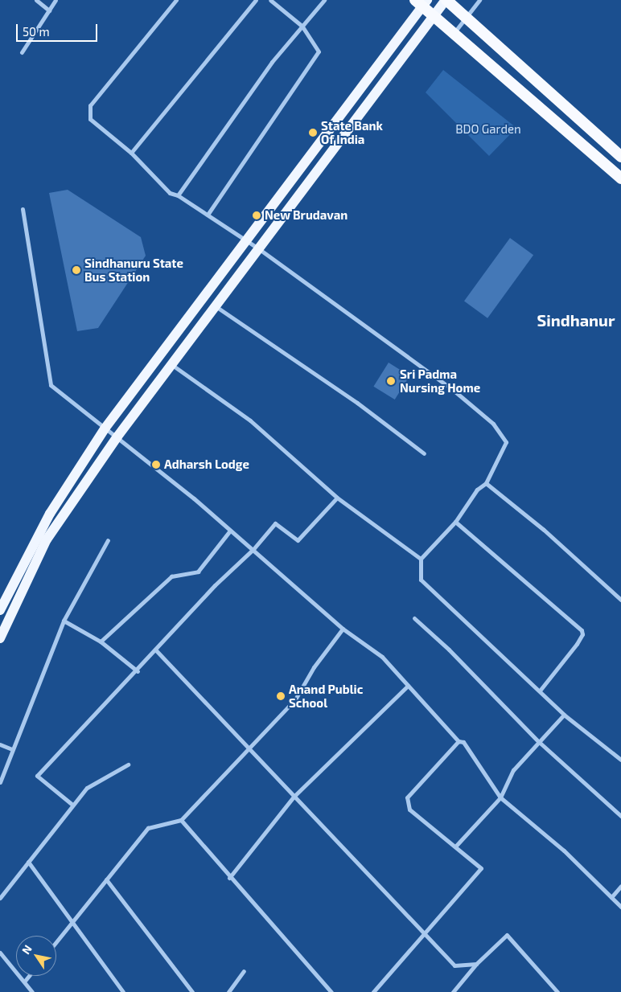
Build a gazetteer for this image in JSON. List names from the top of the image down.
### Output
{
  "districts": ["Sindhanur"],
  "parks": ["BDO Garden"],
  "places": [
    "State Bank Of India",
    "New Brudavan",
    "Sindhanuru State Bus Station",
    "Sri Padma Nursing Home",
    "Adharsh Lodge",
    "Anand Public School"
  ],
  "scale_bar": "50 m",
  "north": "top left"
}
